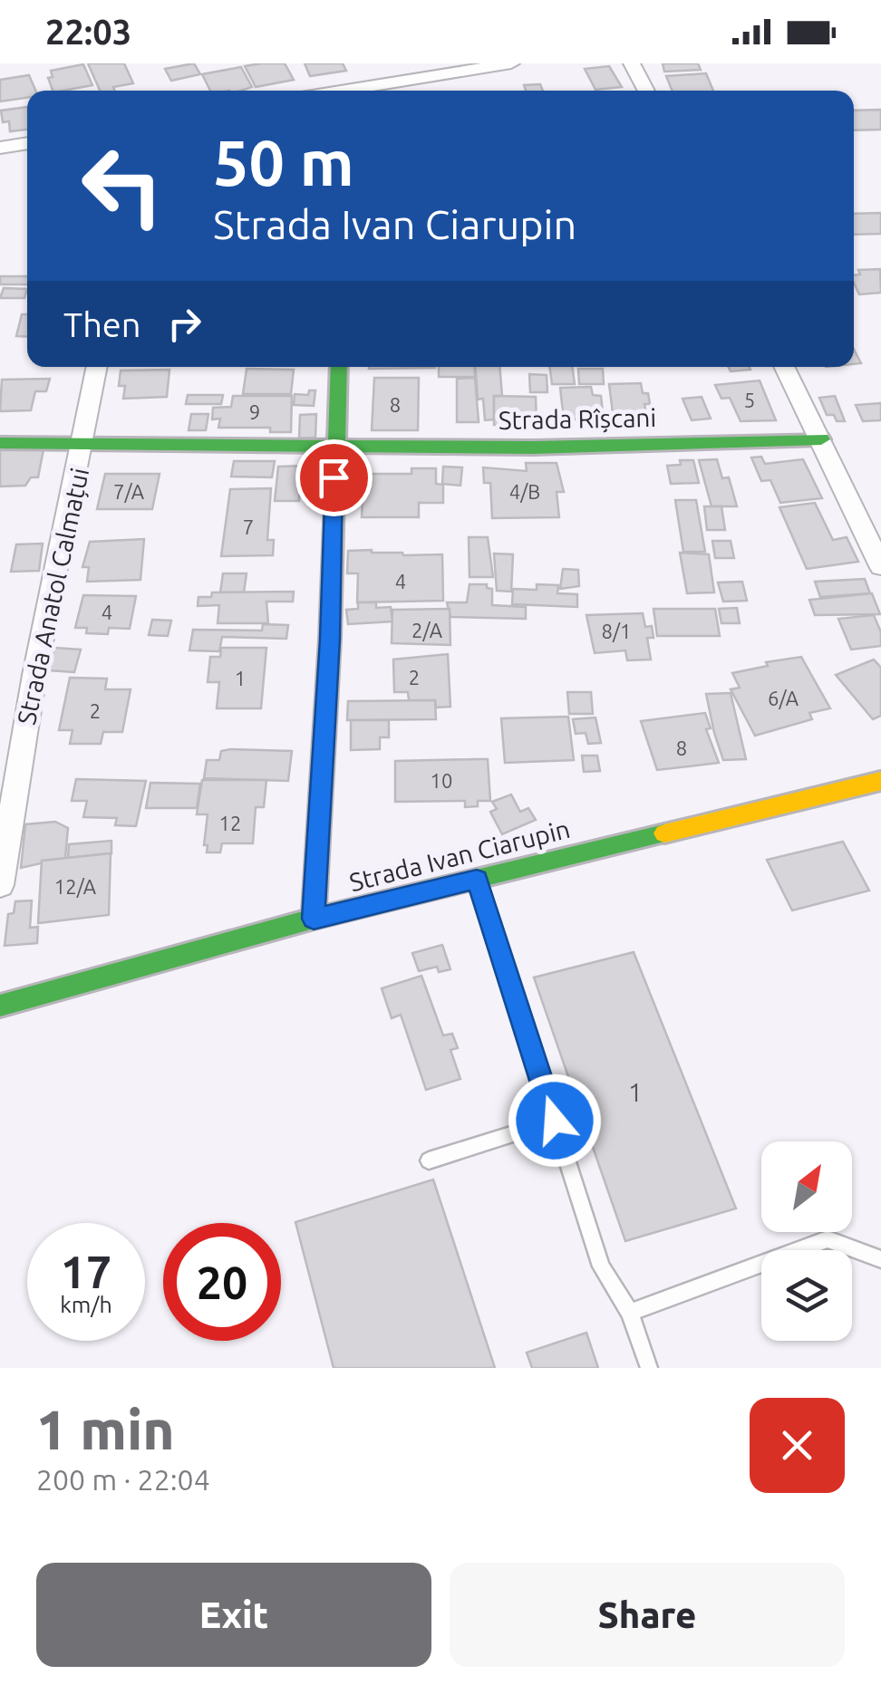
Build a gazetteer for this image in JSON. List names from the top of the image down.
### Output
{
  "streets": {
    "street": ["Strada Rîșcani", "Strada Anatol Calmațui", "Strada Ivan Ciarupin"]
  },
  "crossings": [
    ["Strada Rîșcani", "Strada Anatol Calmațui"]
  ],
  "house_numbers": [
    "5",
    "8",
    "9",
    "7/A",
    "4/B",
    "7",
    "4",
    "4",
    "2/A",
    "8/1",
    "2",
    "1",
    "6/A",
    "2",
    "8",
    "10",
    "12",
    "12/A",
    "1"
  ],
  "north": "top right",
  "page": {
    "status": "22:03",
    "turn": ["50 m", "Strada Ivan Ciarupin"],
    "then": "Then",
    "speed": "17 km/h",
    "limit": "20",
    "heading": ["1 min", "200 m · 22:04"],
    "buttons": ["Exit", "Share"]
  }
}
